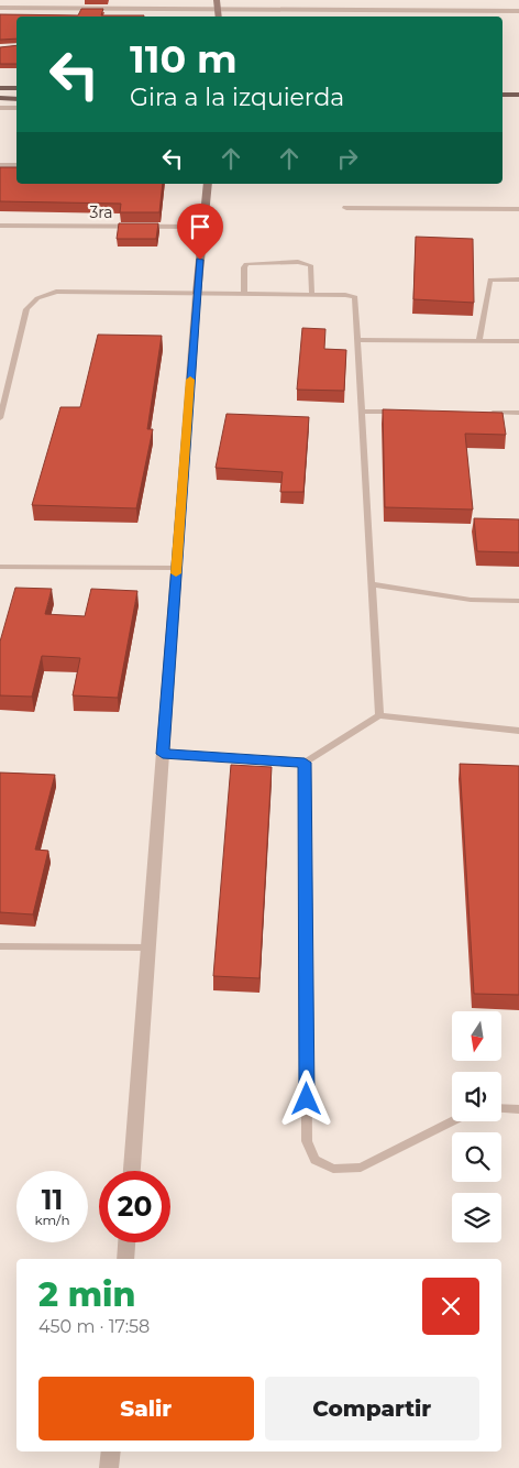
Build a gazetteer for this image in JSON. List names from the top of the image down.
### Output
{
  "streets": {
    "street": ["3ra"]
  },
  "north": "bottom",
  "page": {
    "turn": ["110 m", "Gira a la izquierda"],
    "speed": "11 km/h",
    "limit": "20",
    "heading": ["2 min", "450 m · 17:58"],
    "buttons": ["Salir", "Compartir"]
  }
}
